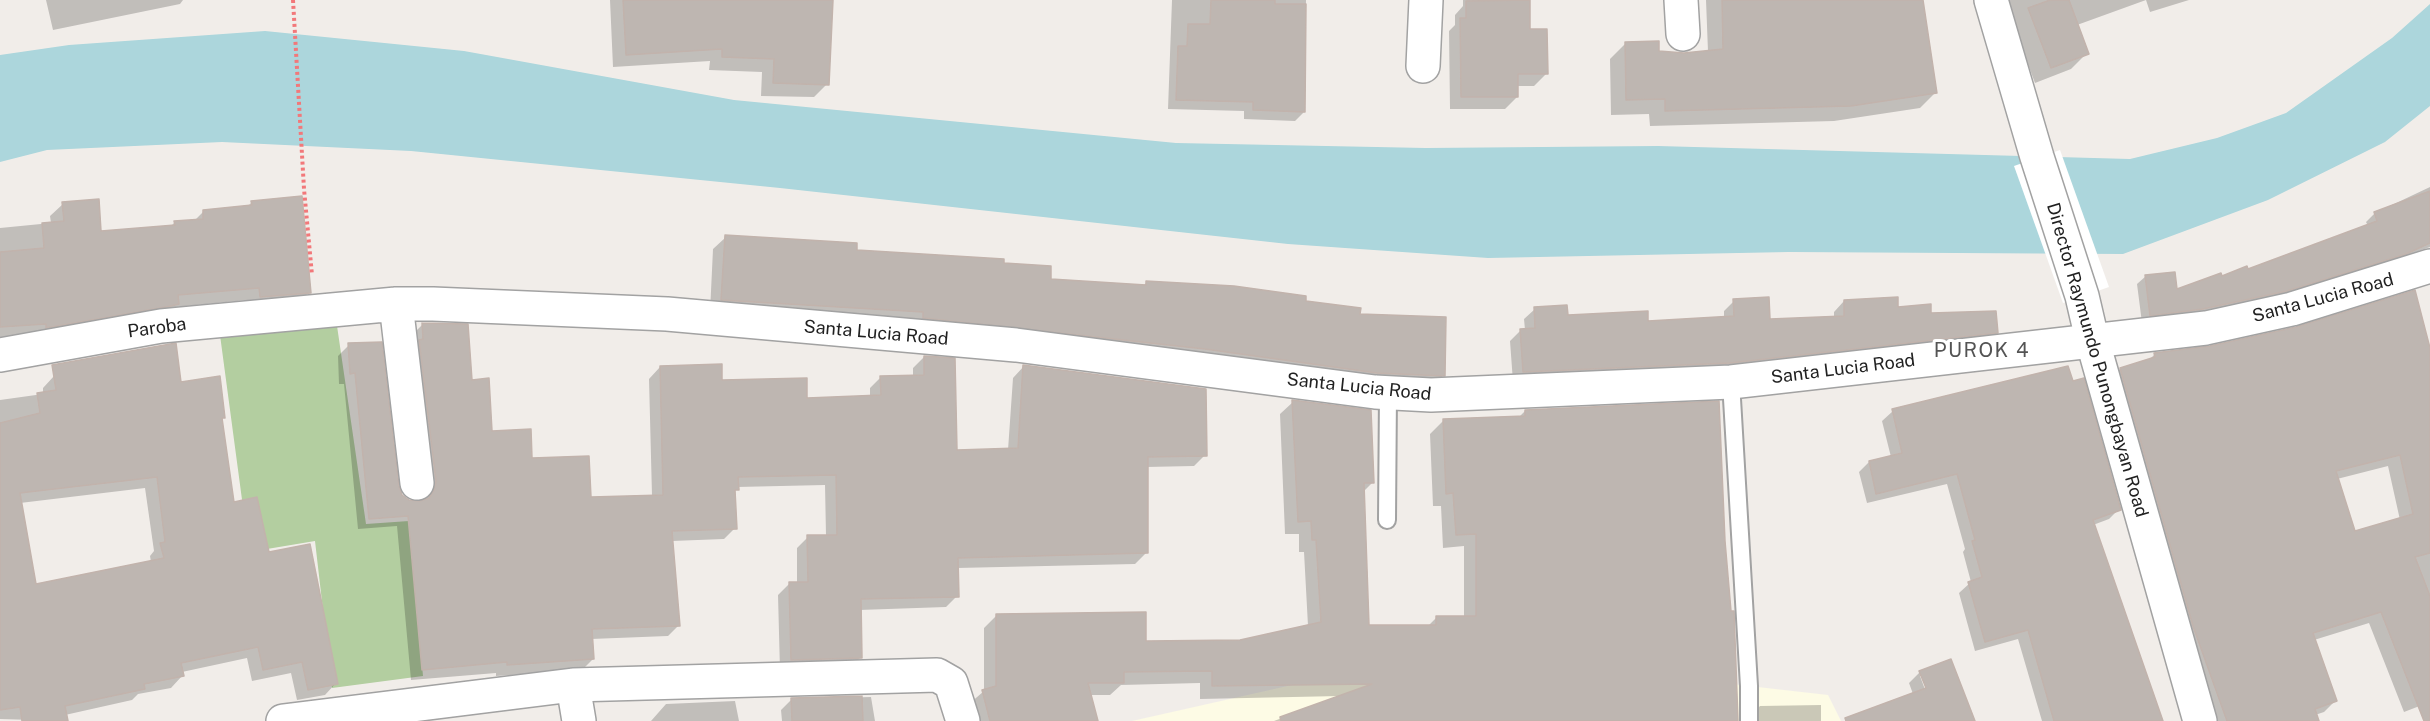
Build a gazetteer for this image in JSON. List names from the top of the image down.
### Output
{
  "streets": {
    "street": ["Santa Lucia Road", "Paroba", "Director Raymundo Punongbayan Road"]
  },
  "crossings": [
    ["Santa Lucia Road", "Paroba"],
    ["Santa Lucia Road", "Director Raymundo Punongbayan Road"]
  ],
  "districts": ["PUROK 4"]
}
